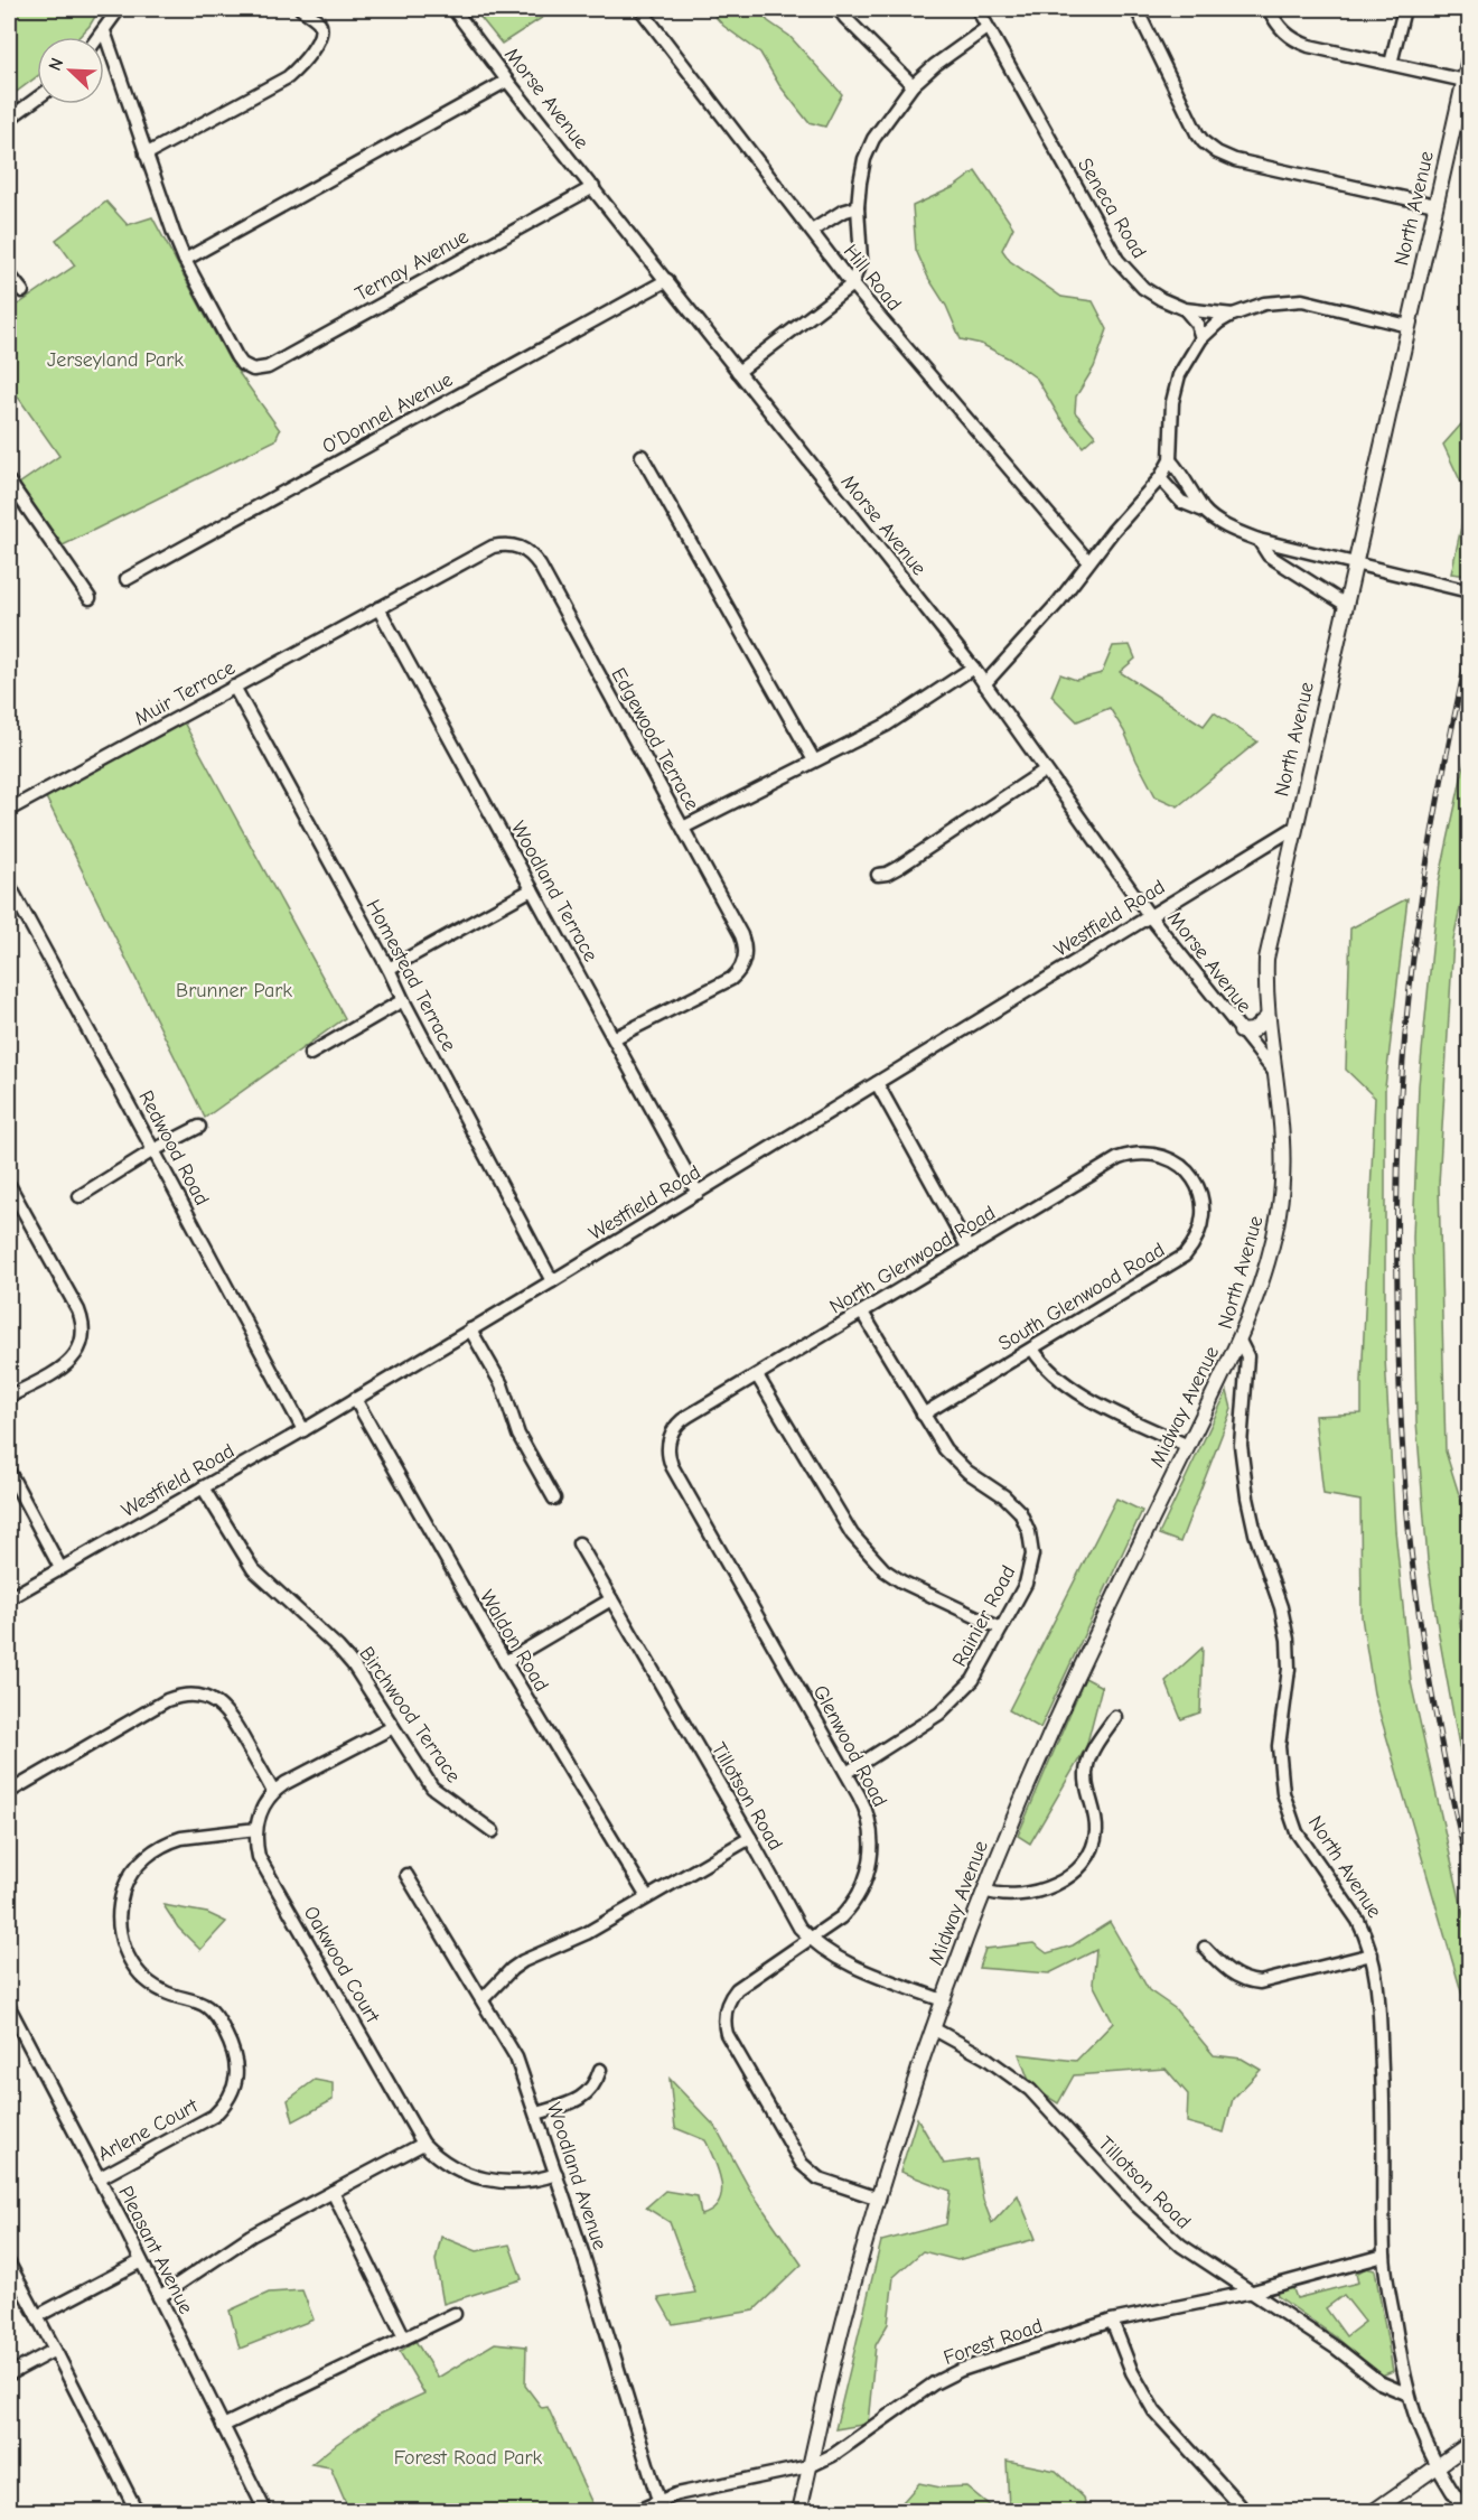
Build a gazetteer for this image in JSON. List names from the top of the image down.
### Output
{
  "streets": {
    "main road": ["North Avenue", "Midway Avenue"],
    "street": [
      "Morse Avenue",
      "Seneca Road",
      "Ternay Avenue",
      "Hill Road",
      "O'Donnel Avenue",
      "Muir Terrace",
      "Edgewood Terrace",
      "Woodland Terrace",
      "Westfield Road",
      "Homestead Terrace",
      "Redwood Road",
      "North Glenwood Road",
      "South Glenwood Road",
      "Rainier Road",
      "Waldon Road",
      "Birchwood Terrace",
      "Glenwood Road",
      "Tillotson Road",
      "Oakwood Court",
      "Arlene Court",
      "Woodland Avenue",
      "Pleasant Avenue",
      "Forest Road"
    ]
  },
  "crossings": [
    ["Morse Avenue", "North Avenue"],
    ["Morse Avenue", "Ternay Avenue"],
    ["Morse Avenue", "O'Donnel Avenue"],
    ["Morse Avenue", "Westfield Road"],
    ["Seneca Road", "North Avenue"],
    ["North Avenue", "Westfield Road"],
    ["North Avenue", "Midway Avenue"],
    ["North Avenue", "Tillotson Road"],
    ["North Avenue", "Forest Road"],
    ["Muir Terrace", "Edgewood Terrace"],
    ["Muir Terrace", "Woodland Terrace"],
    ["Muir Terrace", "Homestead Terrace"],
    ["Edgewood Terrace", "Woodland Terrace"],
    ["Woodland Terrace", "Westfield Road"],
    ["Westfield Road", "Homestead Terrace"],
    ["Westfield Road", "Redwood Road"],
    ["Westfield Road", "Waldon Road"],
    ["Westfield Road", "Birchwood Terrace"],
    ["North Glenwood Road", "South Glenwood Road"],
    ["North Glenwood Road", "Rainier Road"],
    ["North Glenwood Road", "Glenwood Road"],
    ["South Glenwood Road", "Rainier Road"],
    ["Midway Avenue", "Glenwood Road"],
    ["Midway Avenue", "Tillotson Road"],
    ["Midway Avenue", "Forest Road"],
    ["Rainier Road", "Glenwood Road"],
    ["Glenwood Road", "Tillotson Road"],
    ["Tillotson Road", "Forest Road"],
    ["Oakwood Court", "Arlene Court"],
    ["Oakwood Court", "Woodland Avenue"],
    ["Arlene Court", "Pleasant Avenue"],
    ["Woodland Avenue", "Forest Road"]
  ],
  "parks": ["Jerseyland Park", "Brunner Park", "Forest Road Park"],
  "north": "top left"
}
